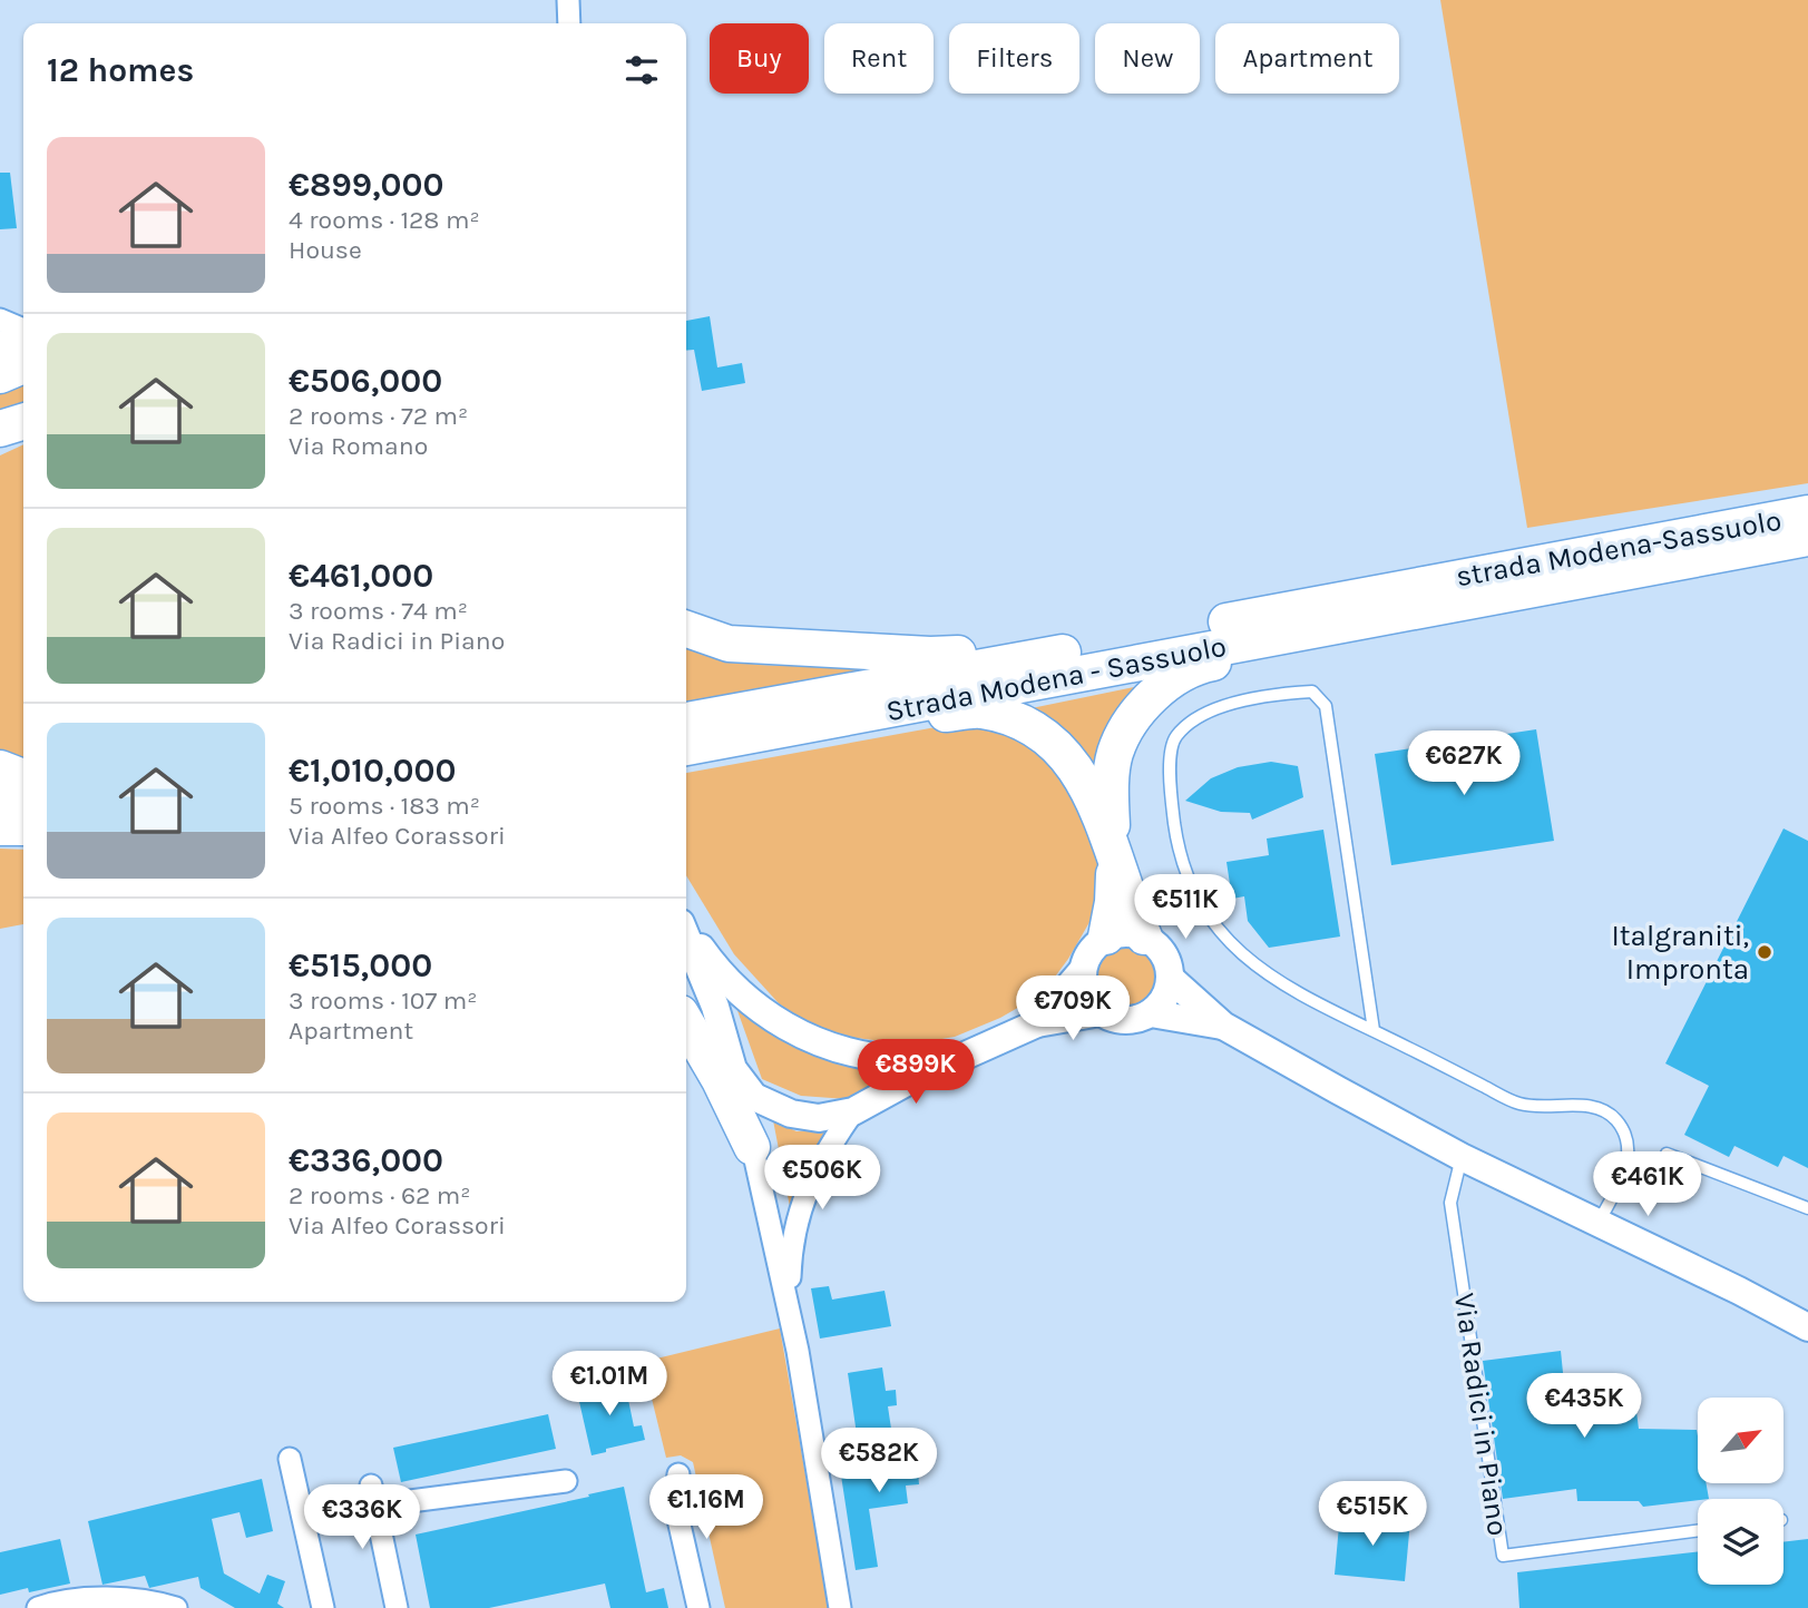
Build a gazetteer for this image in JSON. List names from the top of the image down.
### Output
{
  "streets": {
    "highway": ["strada Modena-Sassuolo", "Strada Modena - Sassuolo"],
    "lane": ["Via Radici in Piano"]
  },
  "crossings": [
    ["strada Modena-Sassuolo", "Strada Modena - Sassuolo"]
  ],
  "places": ["Italgraniti, Impronta"],
  "north": "top right",
  "page": {
    "chip": [
      "Buy",
      "Rent",
      "Filters",
      "New",
      "Apartment"
    ],
    "heading": "12 homes",
    "list": [
      {
        "name": "€899,000",
        "note": "4 rooms · 128 m² · House"
      },
      {
        "name": "€506,000",
        "note": "2 rooms · 72 m² · Via Romano"
      },
      {
        "name": "€461,000",
        "note": "3 rooms · 74 m² · Via Radici in Piano"
      },
      {
        "name": "€1,010,000",
        "note": "5 rooms · 183 m² · Via Alfeo Corassori"
      },
      {
        "name": "€515,000",
        "note": "3 rooms · 107 m² · Apartment"
      },
      {
        "name": "€336,000",
        "note": "2 rooms · 62 m² · Via Alfeo Corassori"
      }
    ],
    "price": [
      "€627K",
      "€511K",
      "€709K",
      "€899K",
      "€506K",
      "€461K",
      "€1.01M",
      "€435K",
      "€582K",
      "€1.16M",
      "€515K",
      "€336K"
    ]
  }
}
